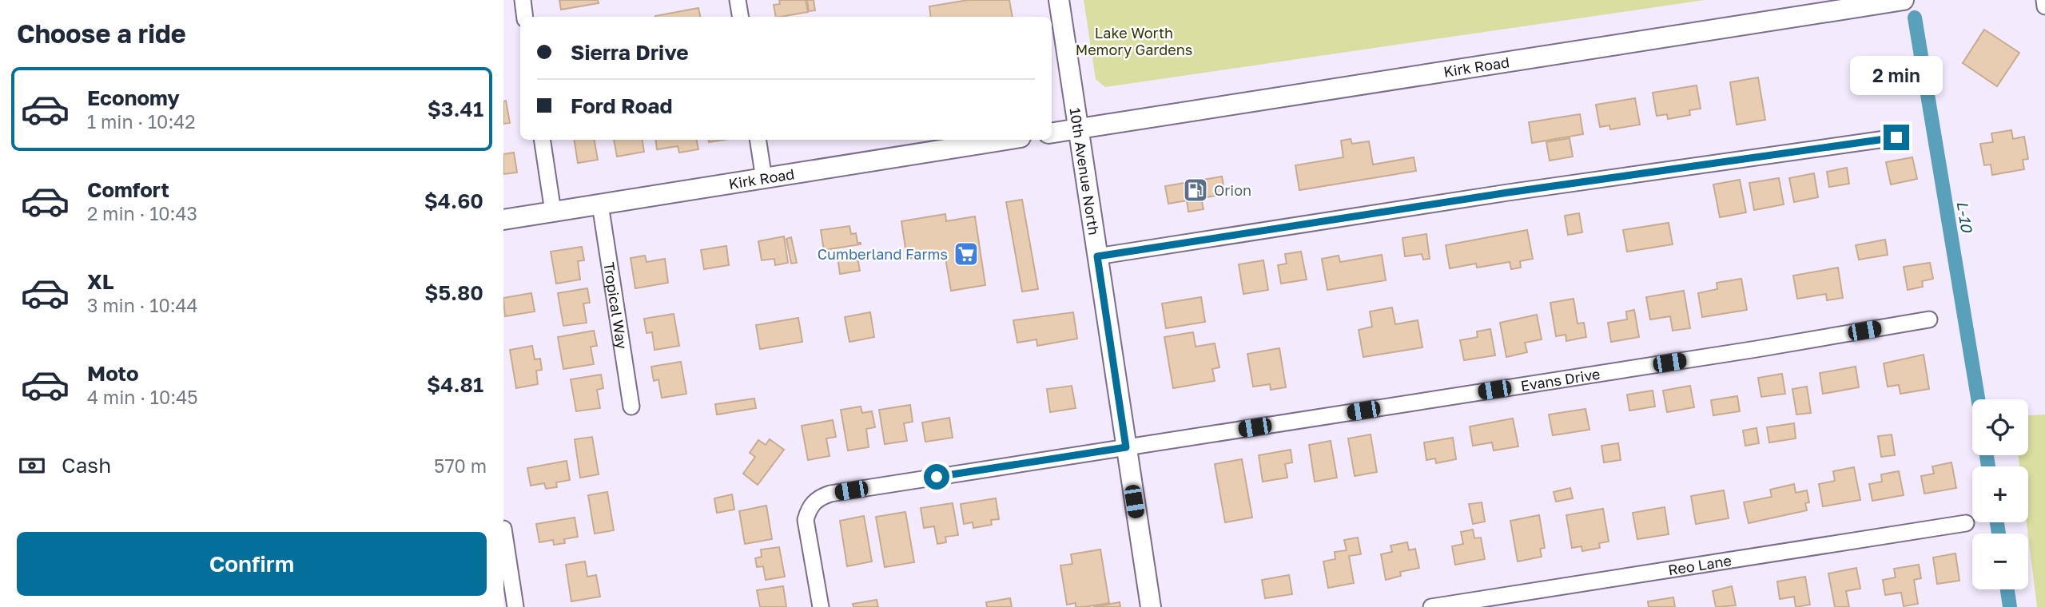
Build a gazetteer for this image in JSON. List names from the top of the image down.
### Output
{
  "streets": {
    "street": [
      "Kirk Road",
      "10th Avenue North",
      "Tropical Way",
      "Evans Drive",
      "Reo Lane"
    ]
  },
  "crossings": [
    ["Kirk Road", "10th Avenue North"],
    ["Kirk Road", "Tropical Way"],
    ["10th Avenue North", "Evans Drive"]
  ],
  "water": ["L-10"],
  "parks": ["Lake Worth Memory Gardens"],
  "places": {
    "fuel station": ["Orion"],
    "supermarket": ["Cumberland Farms"]
  },
  "page": {
    "heading": "Choose a ride",
    "banner": ["Sierra Drive", "Ford Road"],
    "bubble": "2 min",
    "list": [
      {
        "name": "Economy",
        "note": "1 min · 10:42",
        "value": "$3.41"
      },
      {
        "name": "Comfort",
        "note": "2 min · 10:43",
        "value": "$4.60"
      },
      {
        "name": "XL",
        "note": "3 min · 10:44",
        "value": "$5.80"
      },
      {
        "name": "Moto",
        "note": "4 min · 10:45",
        "value": "$4.81"
      }
    ],
    "map_buttons": ["+", "−"],
    "pay": ["Cash", "570 m"],
    "buttons": "Confirm"
  }
}
